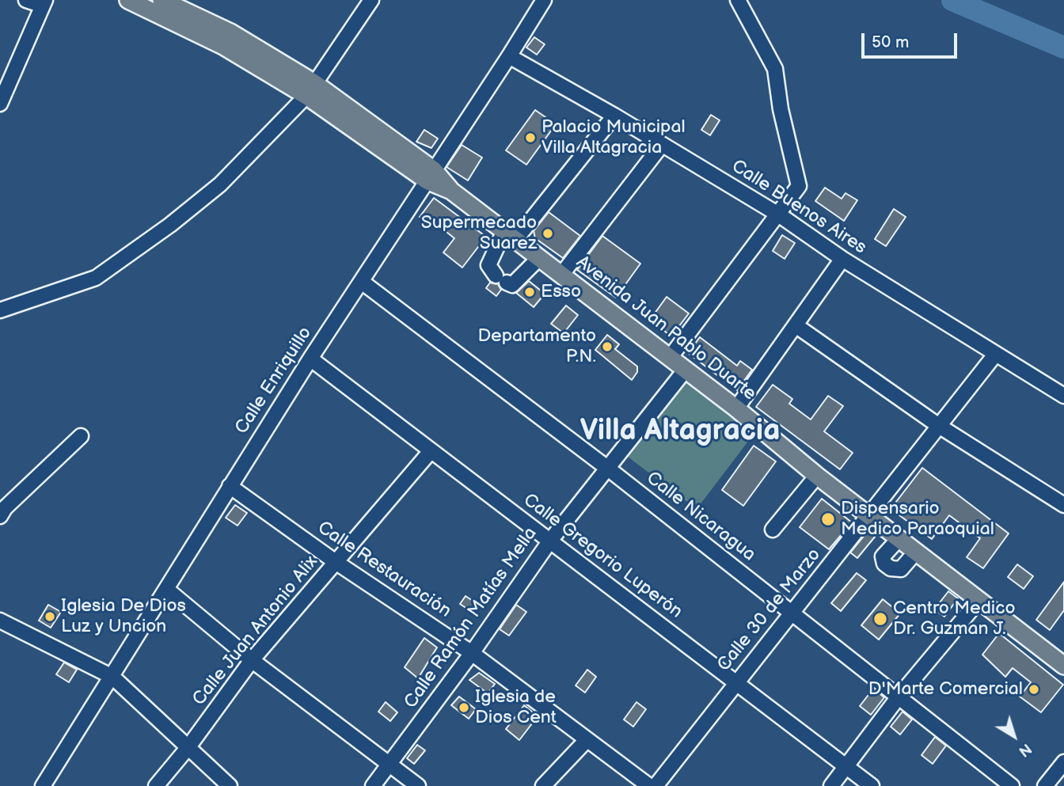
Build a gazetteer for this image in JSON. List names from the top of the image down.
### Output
{
  "streets": {
    "main road": ["Avenida Juan Pablo Duarte"],
    "street": [
      "Calle Buenos Aires",
      "Calle Enriquillo",
      "Calle Nicaragua",
      "Calle Gregorio Luperón",
      "Calle Restauración",
      "Calle 30 de Marzo",
      "Calle Ramón Matías Mella",
      "Calle Juan Antonio Alix"
    ]
  },
  "crossings": [
    ["Calle Buenos Aires", "Calle Enriquillo"],
    ["Calle Buenos Aires", "Calle 30 de Marzo"],
    ["Avenida Juan Pablo Duarte", "Calle Enriquillo"],
    ["Avenida Juan Pablo Duarte", "Calle 30 de Marzo"],
    ["Avenida Juan Pablo Duarte", "Calle Ramón Matías Mella"],
    ["Calle Enriquillo", "Calle Nicaragua"],
    ["Calle Enriquillo", "Calle Gregorio Luperón"],
    ["Calle Enriquillo", "Calle Restauración"],
    ["Calle Nicaragua", "Calle 30 de Marzo"],
    ["Calle Nicaragua", "Calle Ramón Matías Mella"],
    ["Calle Gregorio Luperón", "Calle 30 de Marzo"],
    ["Calle Gregorio Luperón", "Calle Ramón Matías Mella"],
    ["Calle Gregorio Luperón", "Calle Juan Antonio Alix"],
    ["Calle Restauración", "Calle Ramón Matías Mella"],
    ["Calle Restauración", "Calle Juan Antonio Alix"]
  ],
  "districts": ["Villa Altagracia"],
  "places": [
    "Palacio Municipal Villa Altagracia",
    "Supermecado Suarez",
    "Esso",
    "Departamento P.N.",
    "Dispensario Medico Paraoquial",
    "Iglesia De Dios Luz y Uncion",
    "Centro Medico Dr. Guzman J.",
    "D'Marte Comercial",
    "Iglesia de Dios Cent"
  ],
  "scale_bar": "50 m",
  "north": "bottom right"
}
